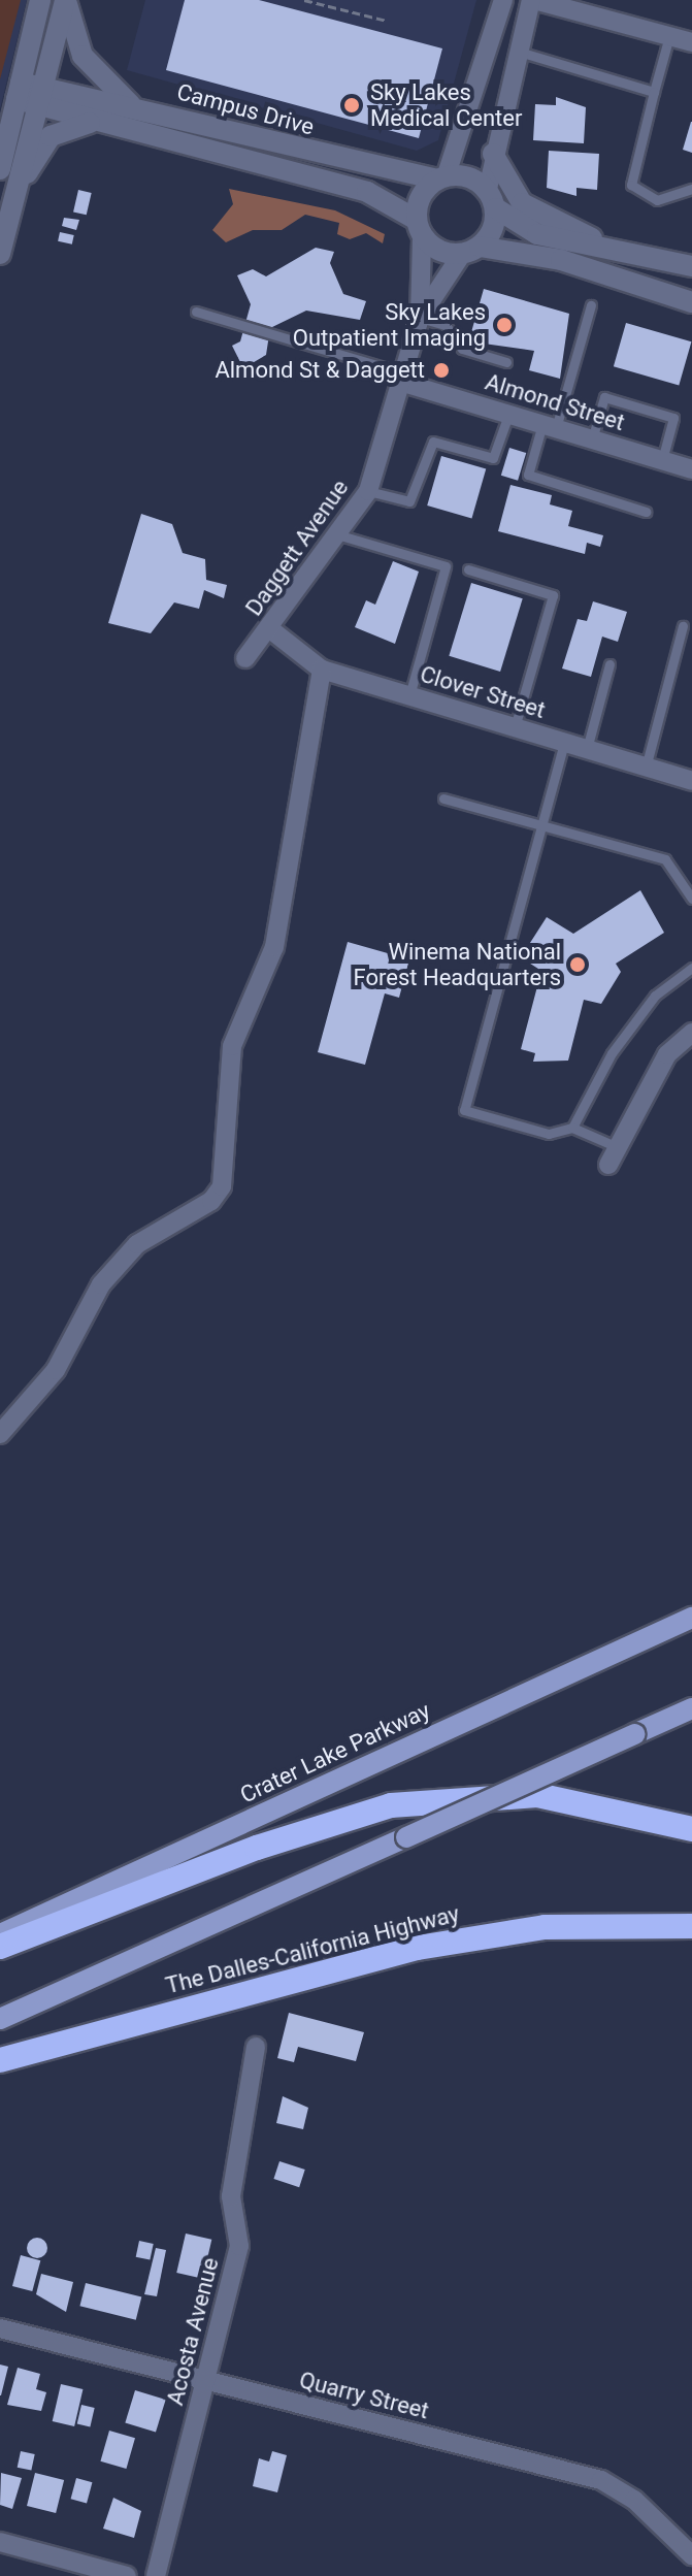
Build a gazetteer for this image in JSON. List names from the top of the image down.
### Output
{
  "streets": {
    "highway": ["The Dalles-California Highway"],
    "main road": ["Crater Lake Parkway"],
    "street": [
      "Campus Drive",
      "Almond Street",
      "Daggett Avenue",
      "Clover Street",
      "Acosta Avenue",
      "Quarry Street"
    ]
  },
  "crossings": [
    ["Campus Drive", "Daggett Avenue"],
    ["Almond Street", "Daggett Avenue"],
    ["Daggett Avenue", "Clover Street"],
    ["Acosta Avenue", "Quarry Street"]
  ],
  "places": [
    "Sky Lakes Medical Center",
    "Sky Lakes Outpatient Imaging",
    "Almond St & Daggett",
    "Winema National Forest Headquarters"
  ]
}
